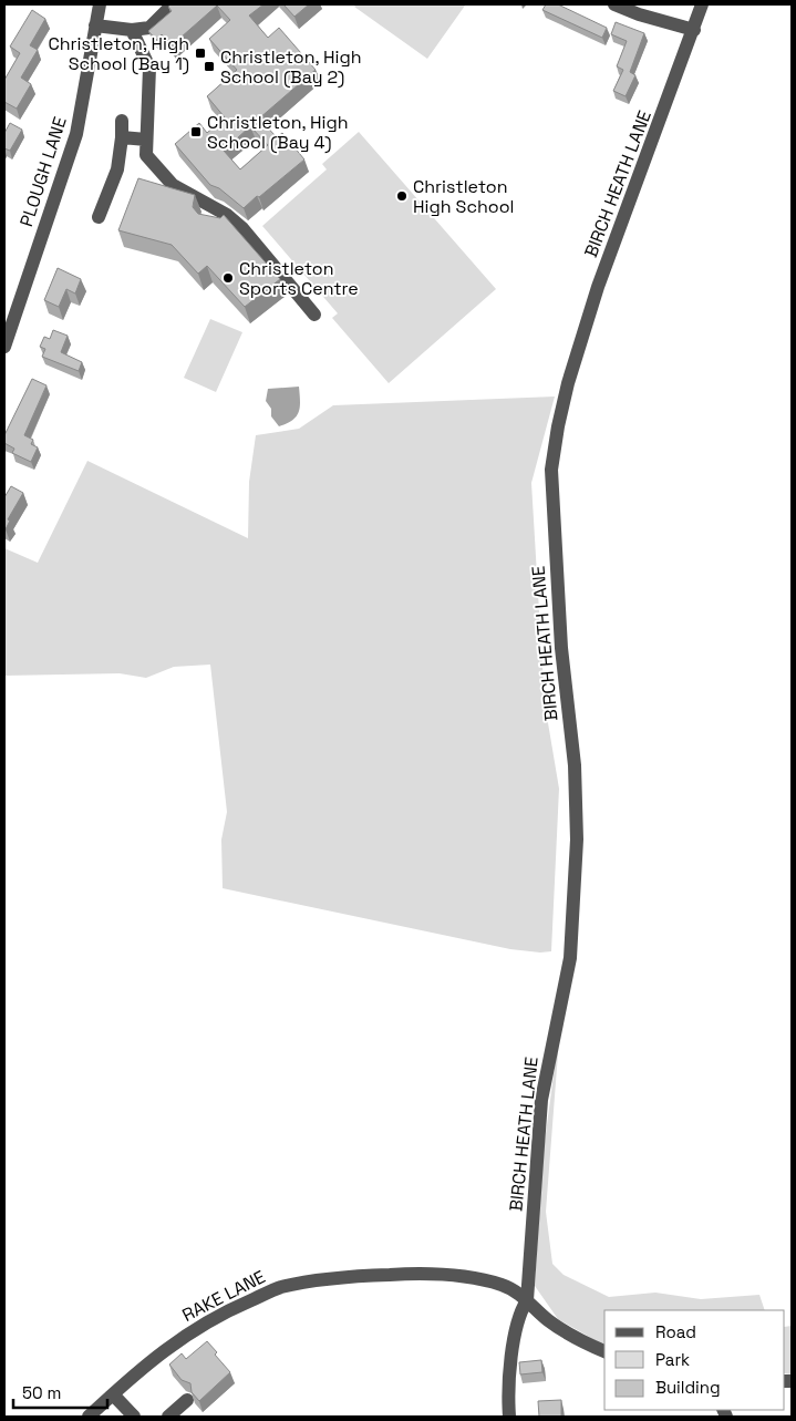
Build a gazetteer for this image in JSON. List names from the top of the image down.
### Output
{
  "streets": {
    "street": ["PLOUGH LANE", "BIRCH HEATH LANE", "RAKE LANE"]
  },
  "crossings": [
    ["BIRCH HEATH LANE", "RAKE LANE"]
  ],
  "places": {
    "transit": ["Christleton, High School (Bay 1)", "Christleton, High School (Bay 2)", "Christleton, High School (Bay 4)"],
    "other": ["Christleton High School", "Christleton Sports Centre"]
  },
  "legend": ["Road", "Park", "Building"],
  "scale_bar": "50 m"
}
